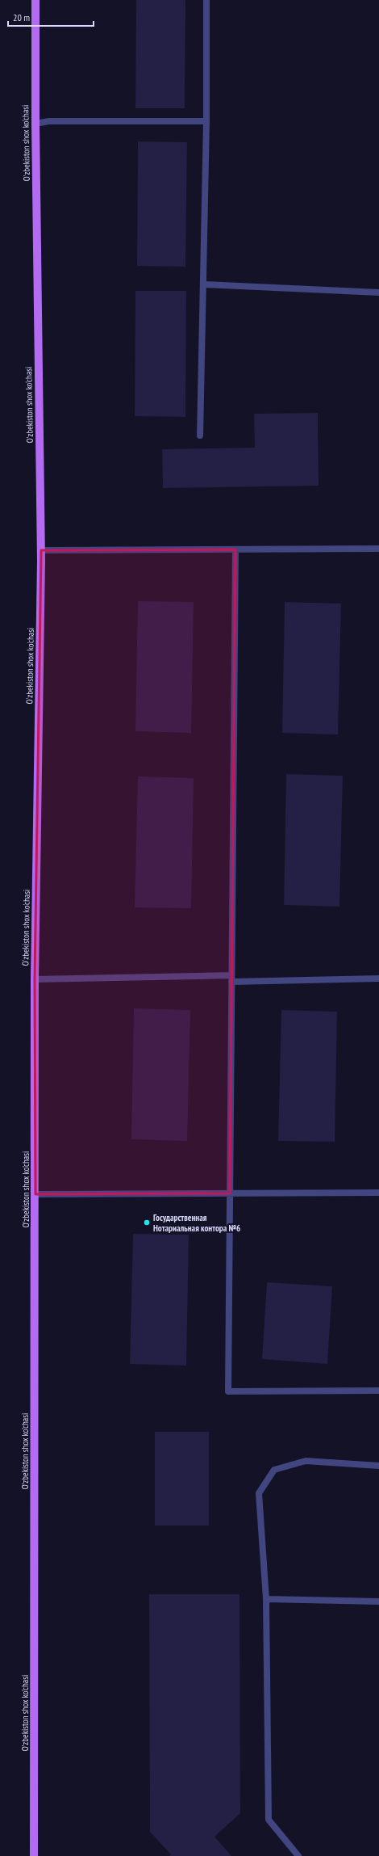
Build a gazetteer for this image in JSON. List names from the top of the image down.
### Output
{
  "streets": {
    "main road": ["O'zbekiston shox ko'chasi"]
  },
  "places": ["Государственная Нотариальная контора №6"],
  "scale_bar": "20 m"
}
